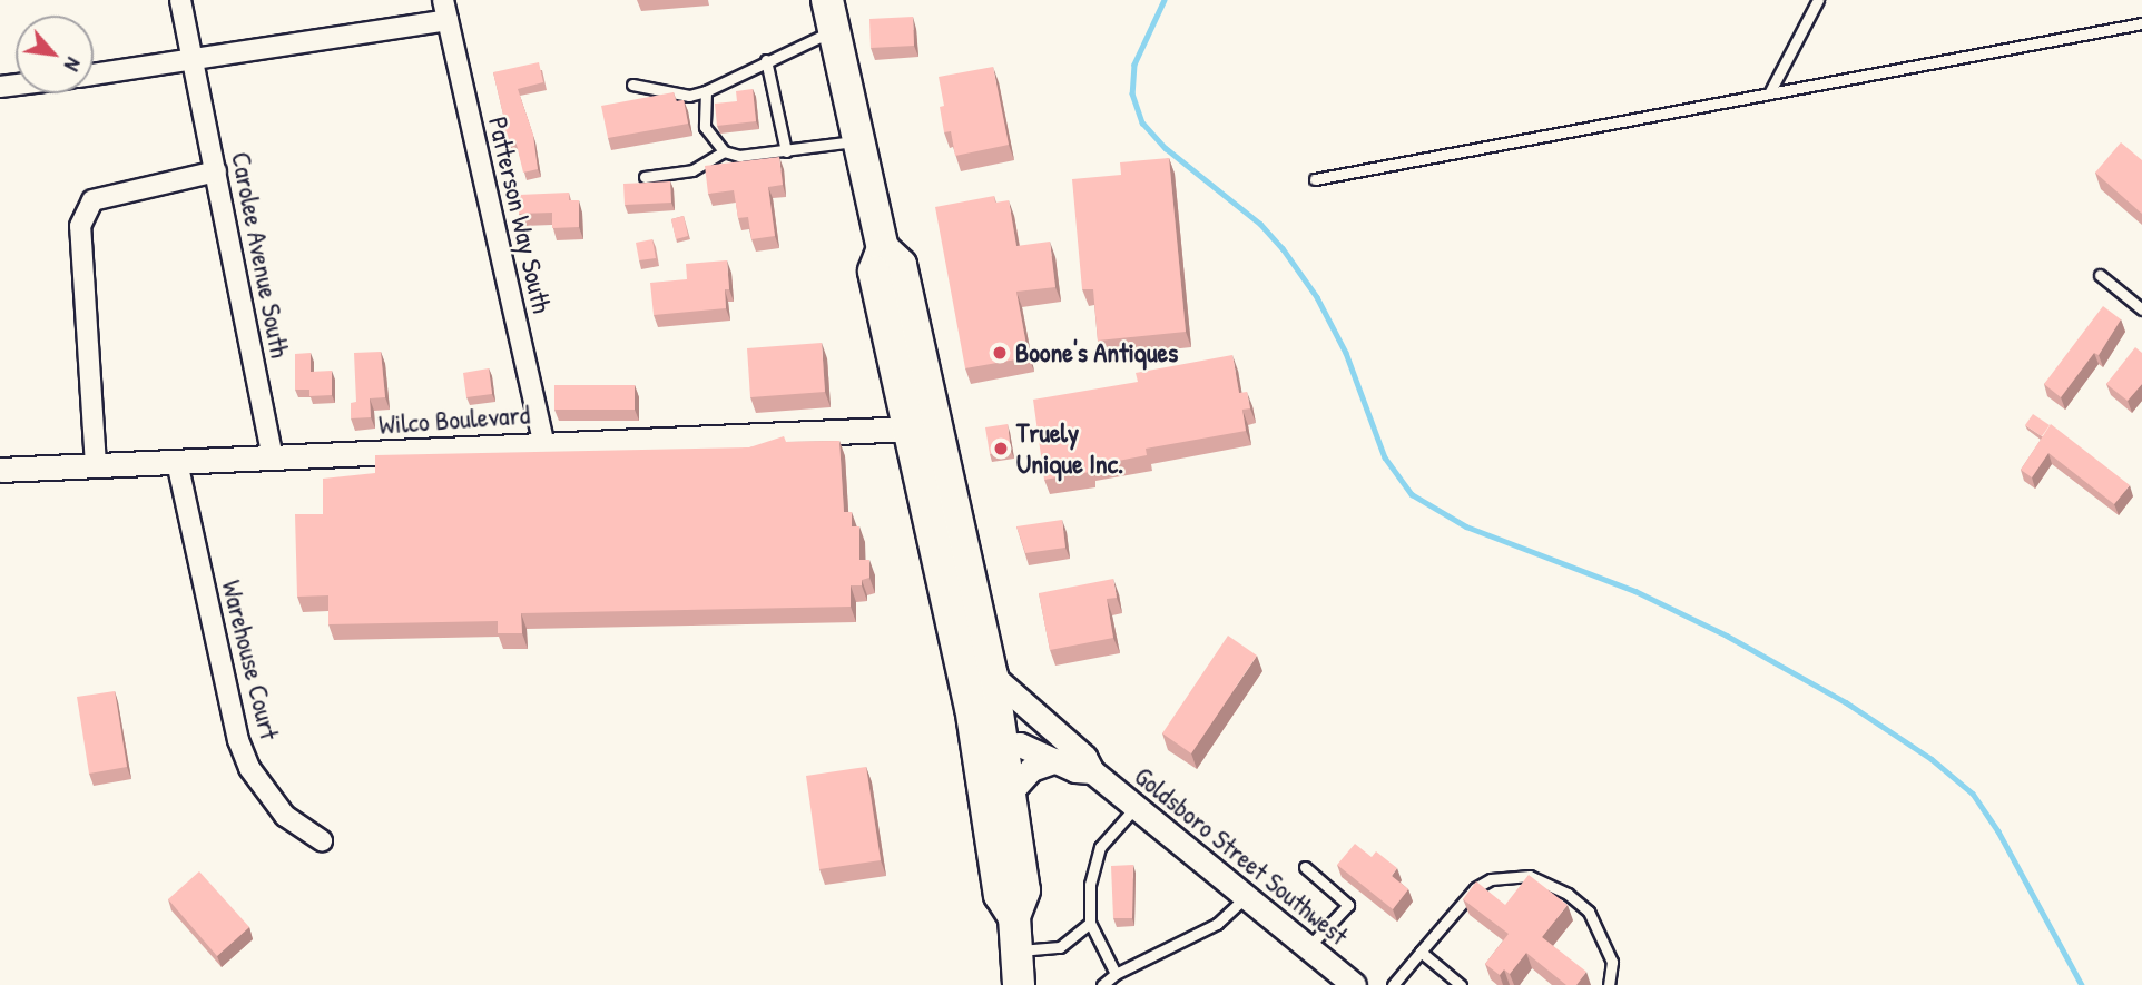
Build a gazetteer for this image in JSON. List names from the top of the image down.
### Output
{
  "streets": {
    "street": [
      "Patterson Way South",
      "Carolee Avenue South",
      "Wilco Boulevard",
      "Warehouse Court",
      "Goldsboro Street Southwest"
    ]
  },
  "crossings": [
    ["Patterson Way South", "Wilco Boulevard"],
    ["Carolee Avenue South", "Wilco Boulevard"],
    ["Wilco Boulevard", "Warehouse Court"]
  ],
  "places": ["Boone's Antiques", "Truely Unique Inc."],
  "north": "bottom right"
}
